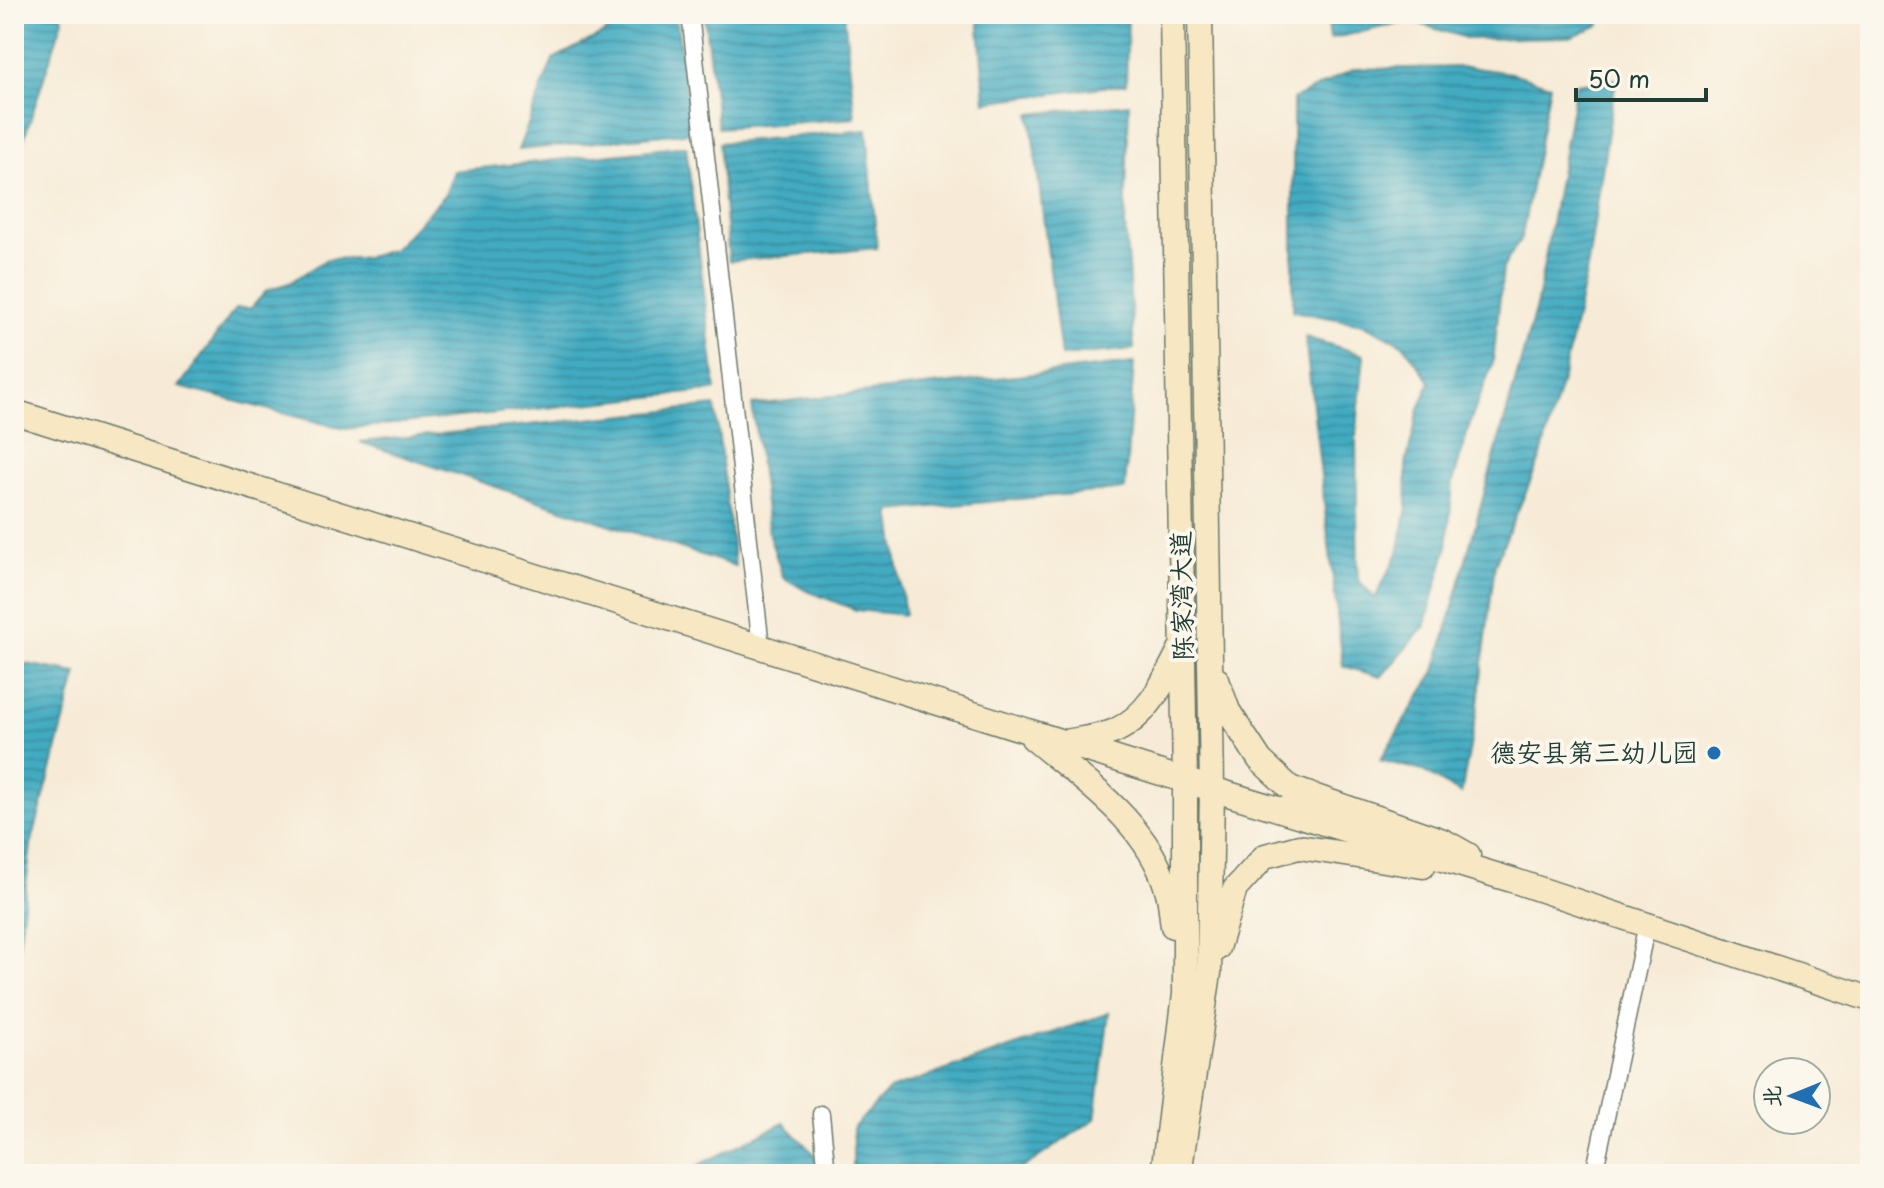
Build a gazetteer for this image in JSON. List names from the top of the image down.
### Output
{
  "streets": {
    "main road": ["陈家湾大道"]
  },
  "places": ["德安县第三幼儿园"],
  "scale_bar": "50 m",
  "north": "left"
}
